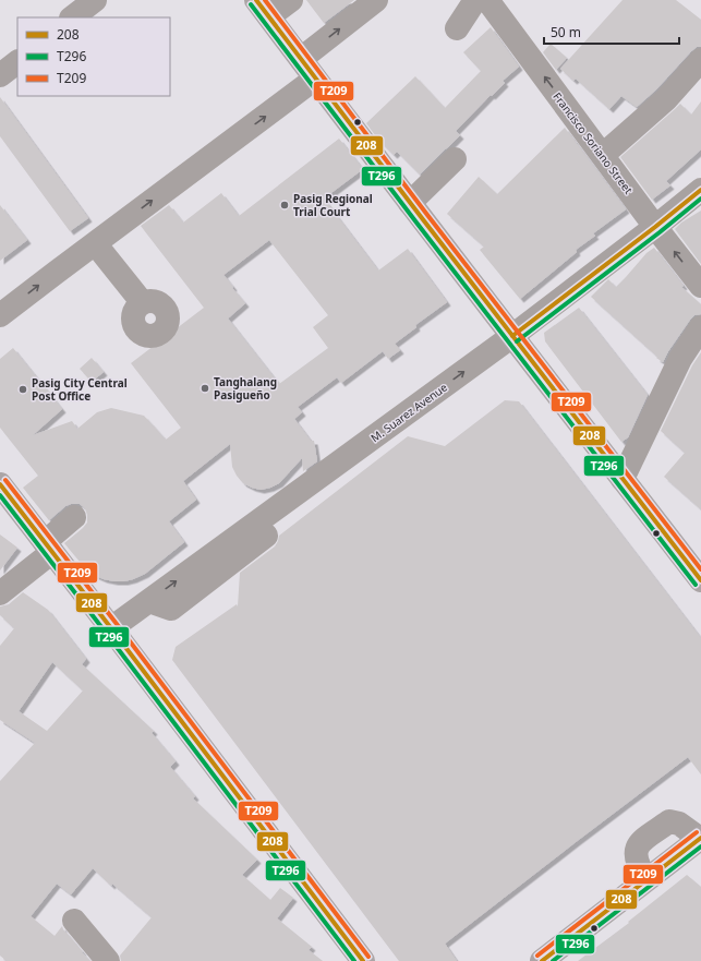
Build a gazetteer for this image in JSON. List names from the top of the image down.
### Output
{
  "streets": {
    "street": ["Francisco Soriano Street", "M. Suarez Avenue"]
  },
  "crossings": [
    ["Francisco Soriano Street", "M. Suarez Avenue"]
  ],
  "one_way": ["Francisco Soriano Street"],
  "places": ["Pasig Regional Trial Court", "Tanghalang Pasigueño", "Pasig City Central Post Office"],
  "lines": ["transit line 208", "transit line T209", "transit line T296"],
  "legend": ["208", "T296", "T209"],
  "scale_bar": "50 m"
}
